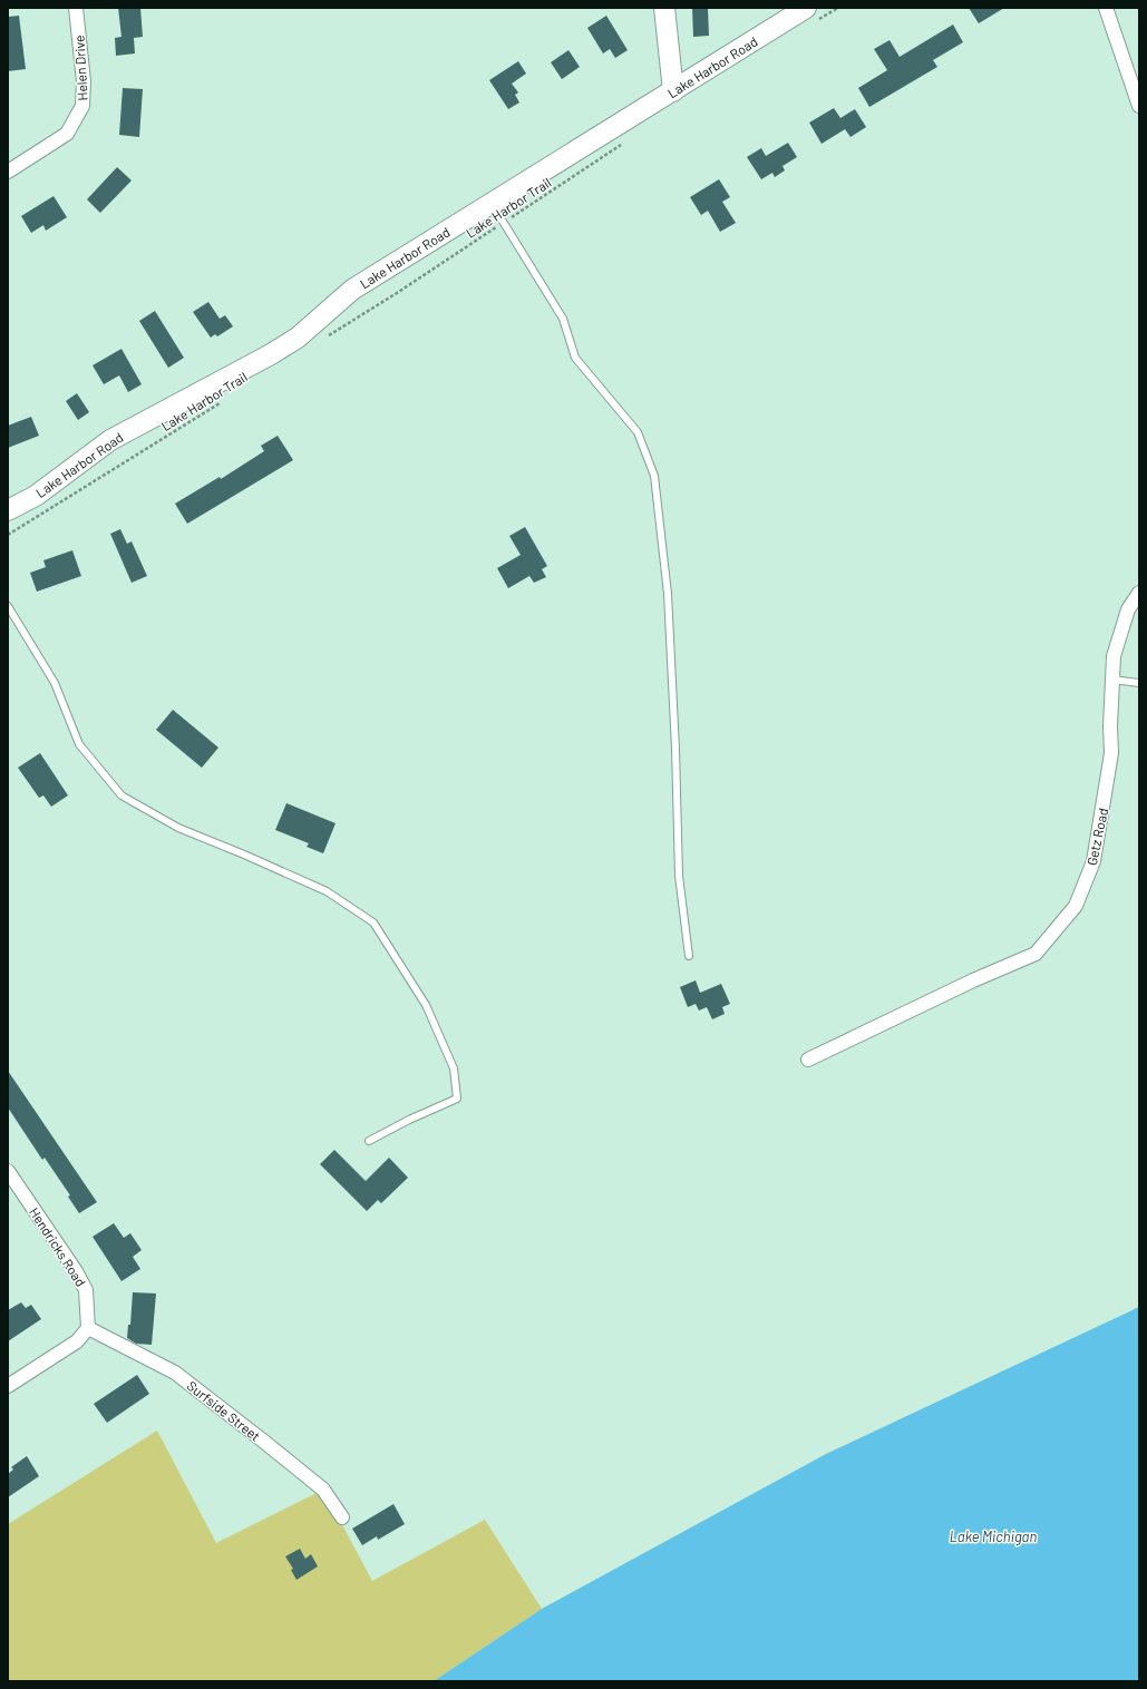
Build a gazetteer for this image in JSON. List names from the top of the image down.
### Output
{
  "streets": {
    "street": [
      "Lake Harbor Road",
      "Helen Drive",
      "Getz Road",
      "Hendricks Road",
      "Surfside Street"
    ],
    "path": ["Lake Harbor Trail"]
  },
  "crossings": [
    ["Hendricks Road", "Surfside Street"]
  ],
  "water": ["Lake Michigan"]
}
